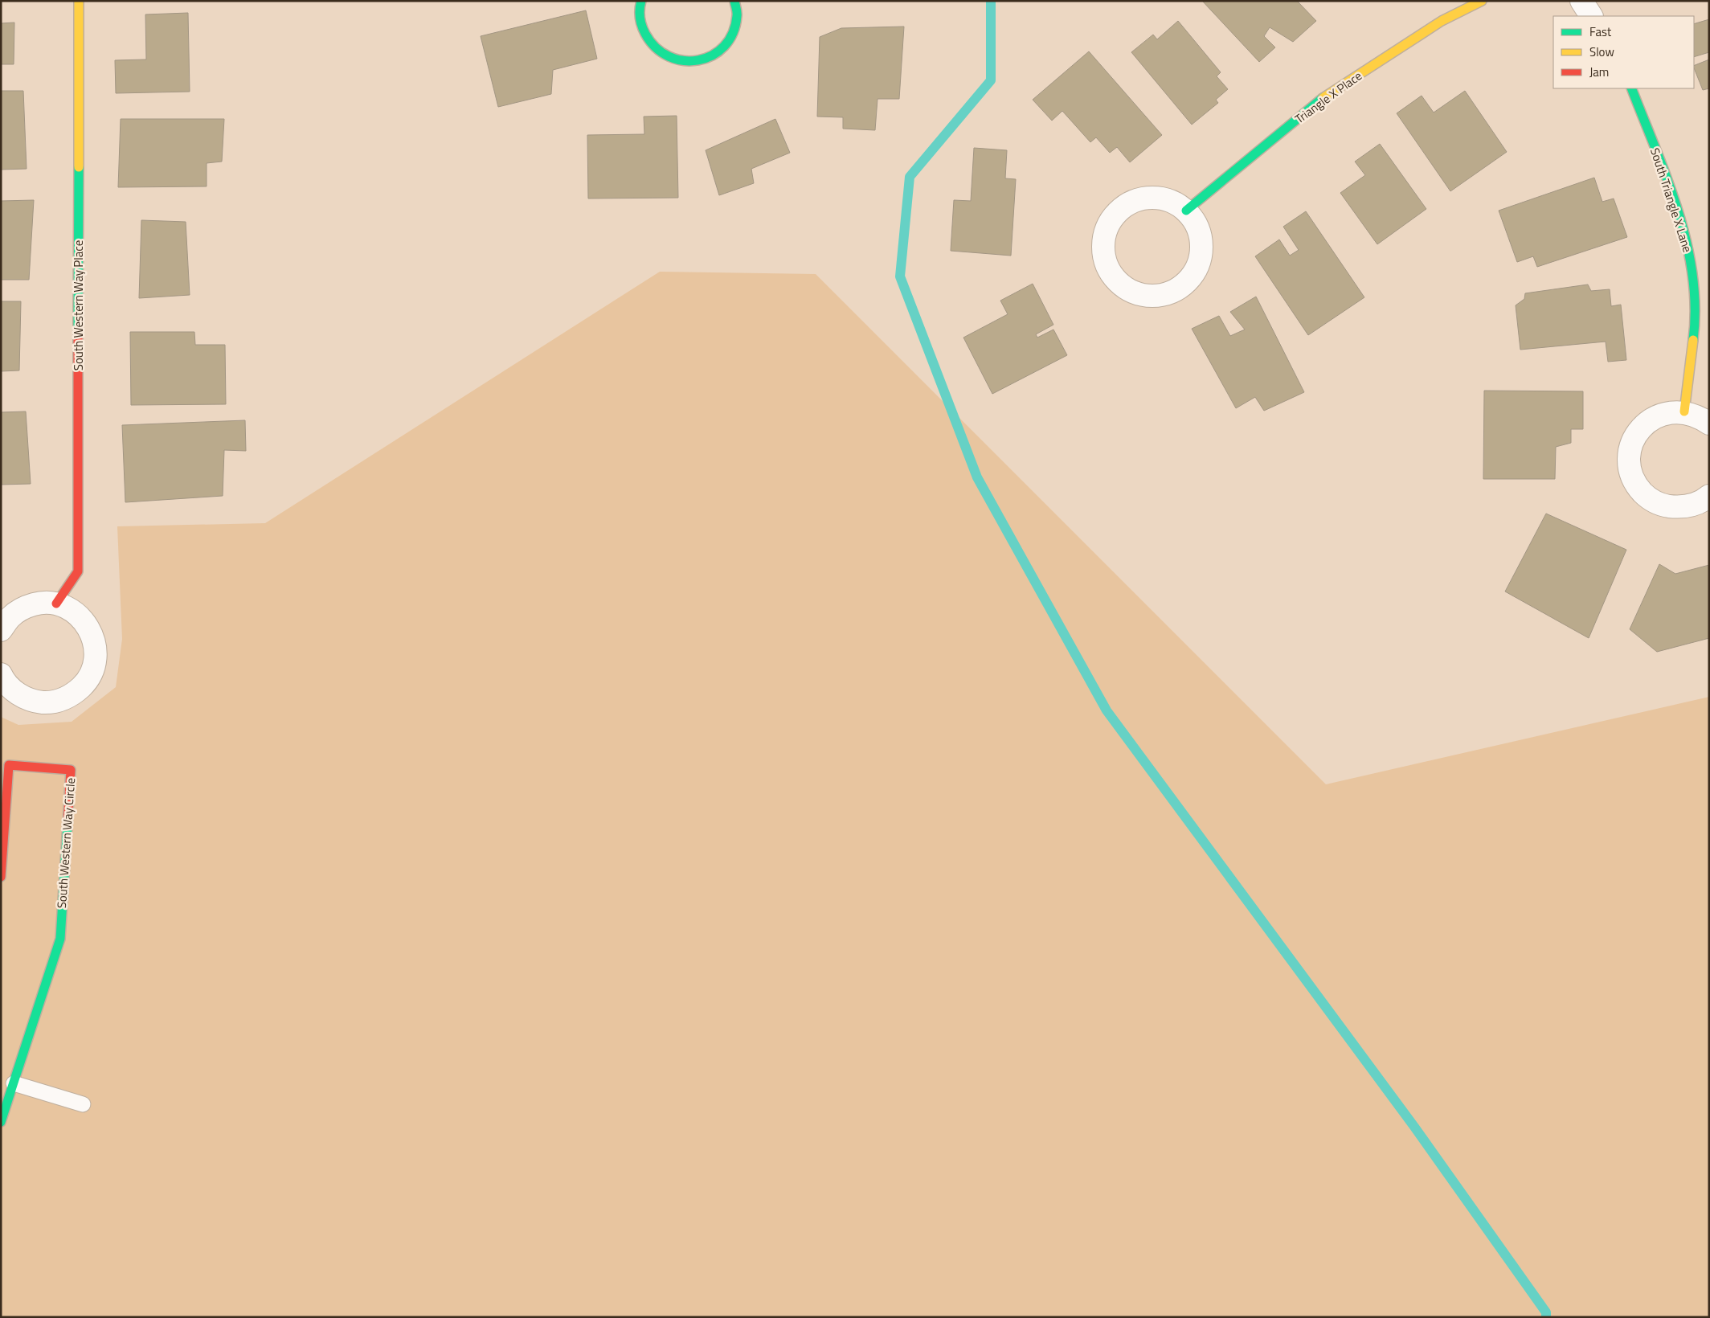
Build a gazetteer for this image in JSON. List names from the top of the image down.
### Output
{
  "streets": {
    "street": [
      "Triangle X Place",
      "South Triangle X Lane",
      "South Western Way Place",
      "South Western Way Circle"
    ]
  },
  "legend": ["Fast", "Slow", "Jam"]
}
